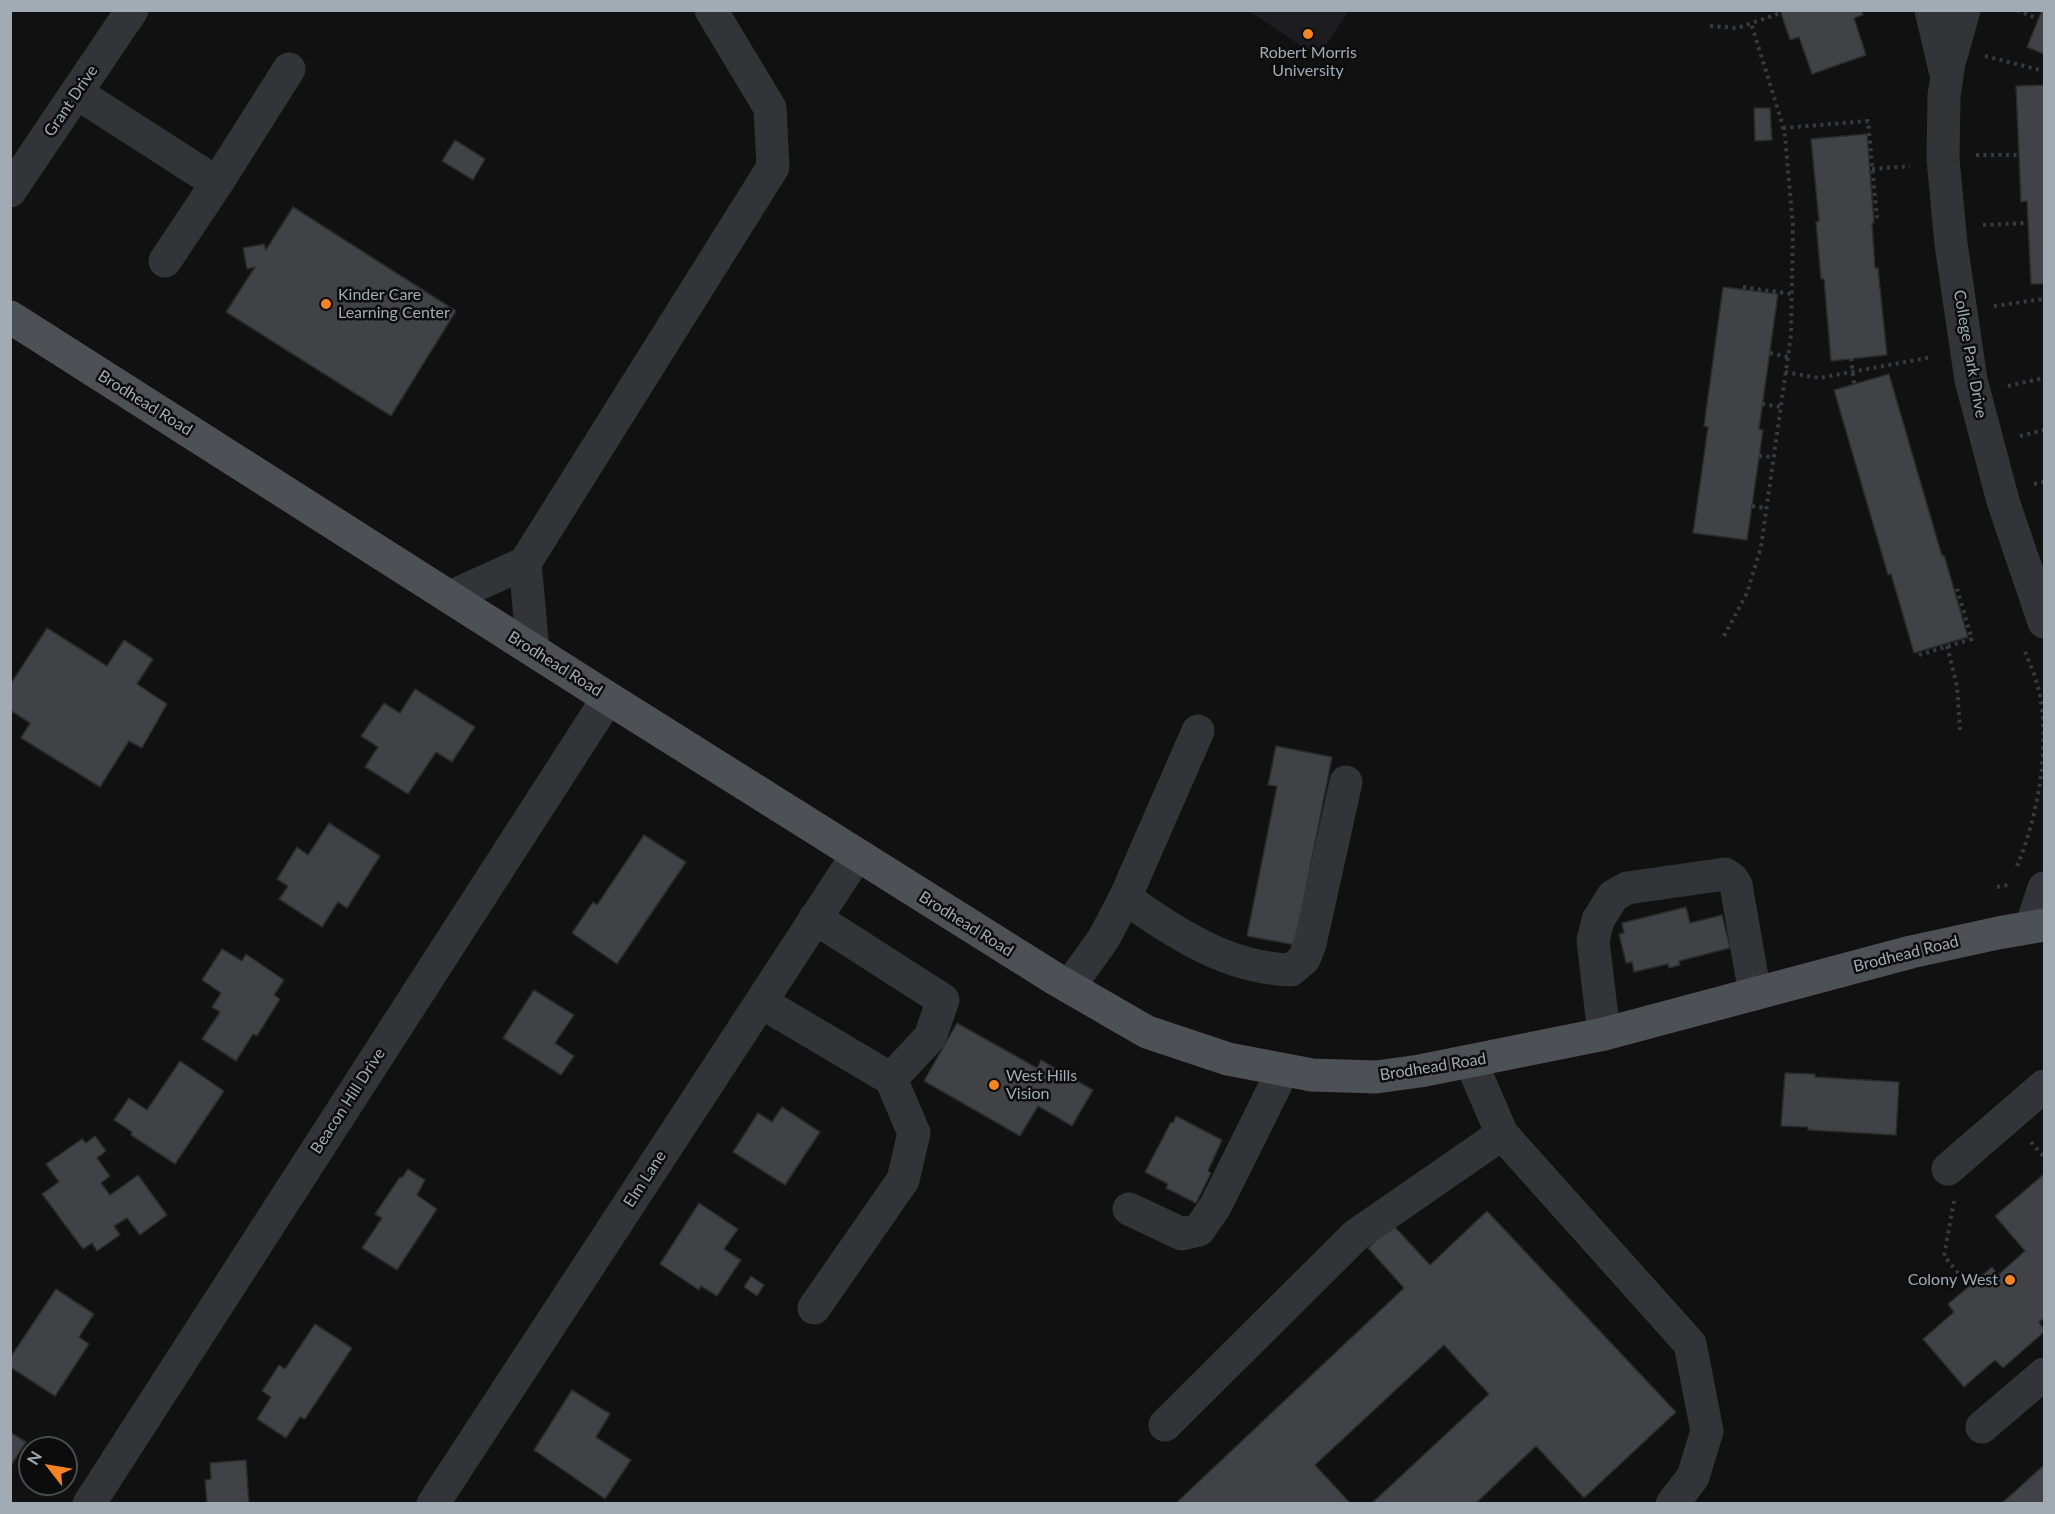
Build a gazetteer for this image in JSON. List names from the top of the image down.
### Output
{
  "streets": {
    "main road": ["Brodhead Road"],
    "street": [
      "Grant Drive",
      "College Park Drive",
      "Beacon Hill Drive",
      "Elm Lane"
    ]
  },
  "crossings": [
    ["Brodhead Road", "Beacon Hill Drive"],
    ["Brodhead Road", "Elm Lane"]
  ],
  "places": [
    "Robert Morris University",
    "Kinder Care Learning Center",
    "West Hills Vision",
    "Colony West"
  ],
  "north": "top left"
}
